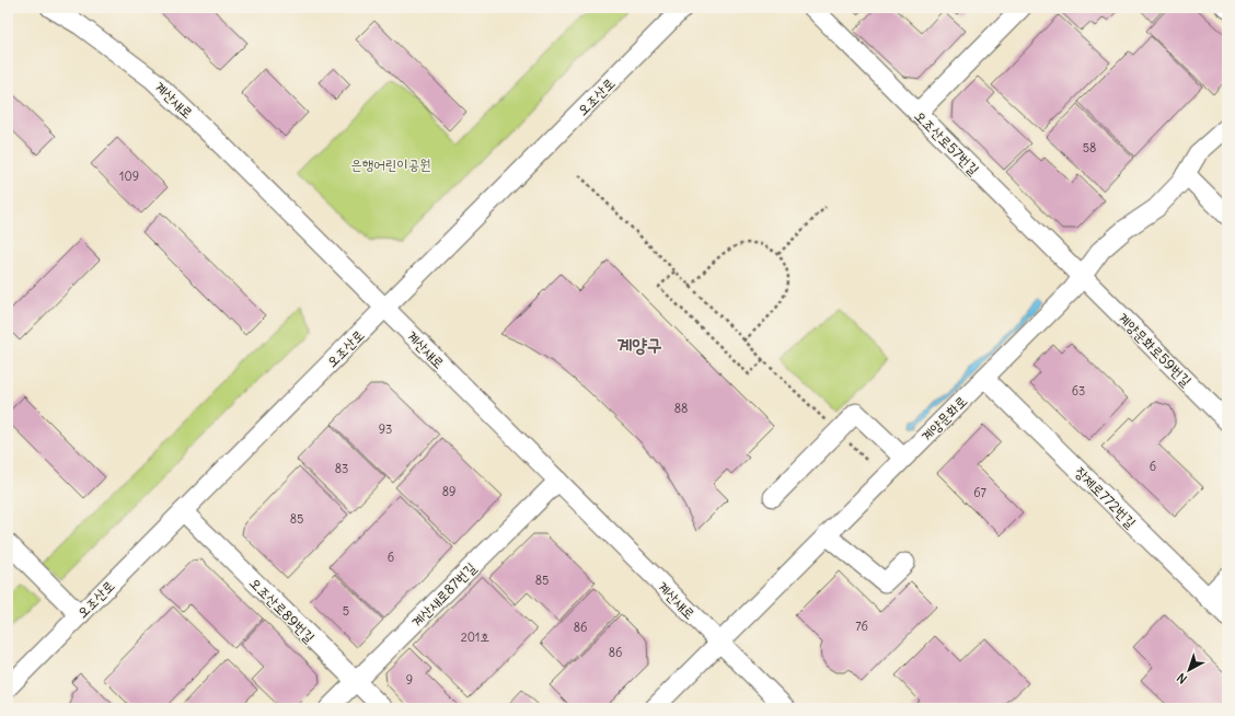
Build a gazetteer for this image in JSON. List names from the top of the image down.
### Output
{
  "streets": {
    "street": [
      "오조산로",
      "계산새로",
      "오조산로57번길",
      "계양문화로59번길",
      "계양문화로",
      "장제로772번길",
      "계산새로87번길",
      "오조산로89번길"
    ]
  },
  "crossings": [
    ["오조산로", "계산새로"],
    ["오조산로", "오조산로89번길"],
    ["계산새로", "계양문화로"],
    ["계산새로", "계산새로87번길"],
    ["오조산로57번길", "계양문화로59번길"],
    ["오조산로57번길", "계양문화로"],
    ["계양문화로59번길", "계양문화로"],
    ["계양문화로", "장제로772번길"],
    ["계산새로87번길", "오조산로89번길"]
  ],
  "districts": ["계양구"],
  "parks": ["은행어린이공원"],
  "house_numbers": [
    "58",
    "109",
    "63",
    "88",
    "93",
    "6",
    "83",
    "89",
    "67",
    "85",
    "6",
    "85",
    "5",
    "76",
    "86",
    "201호",
    "86",
    "9"
  ],
  "north": "bottom left"
}
